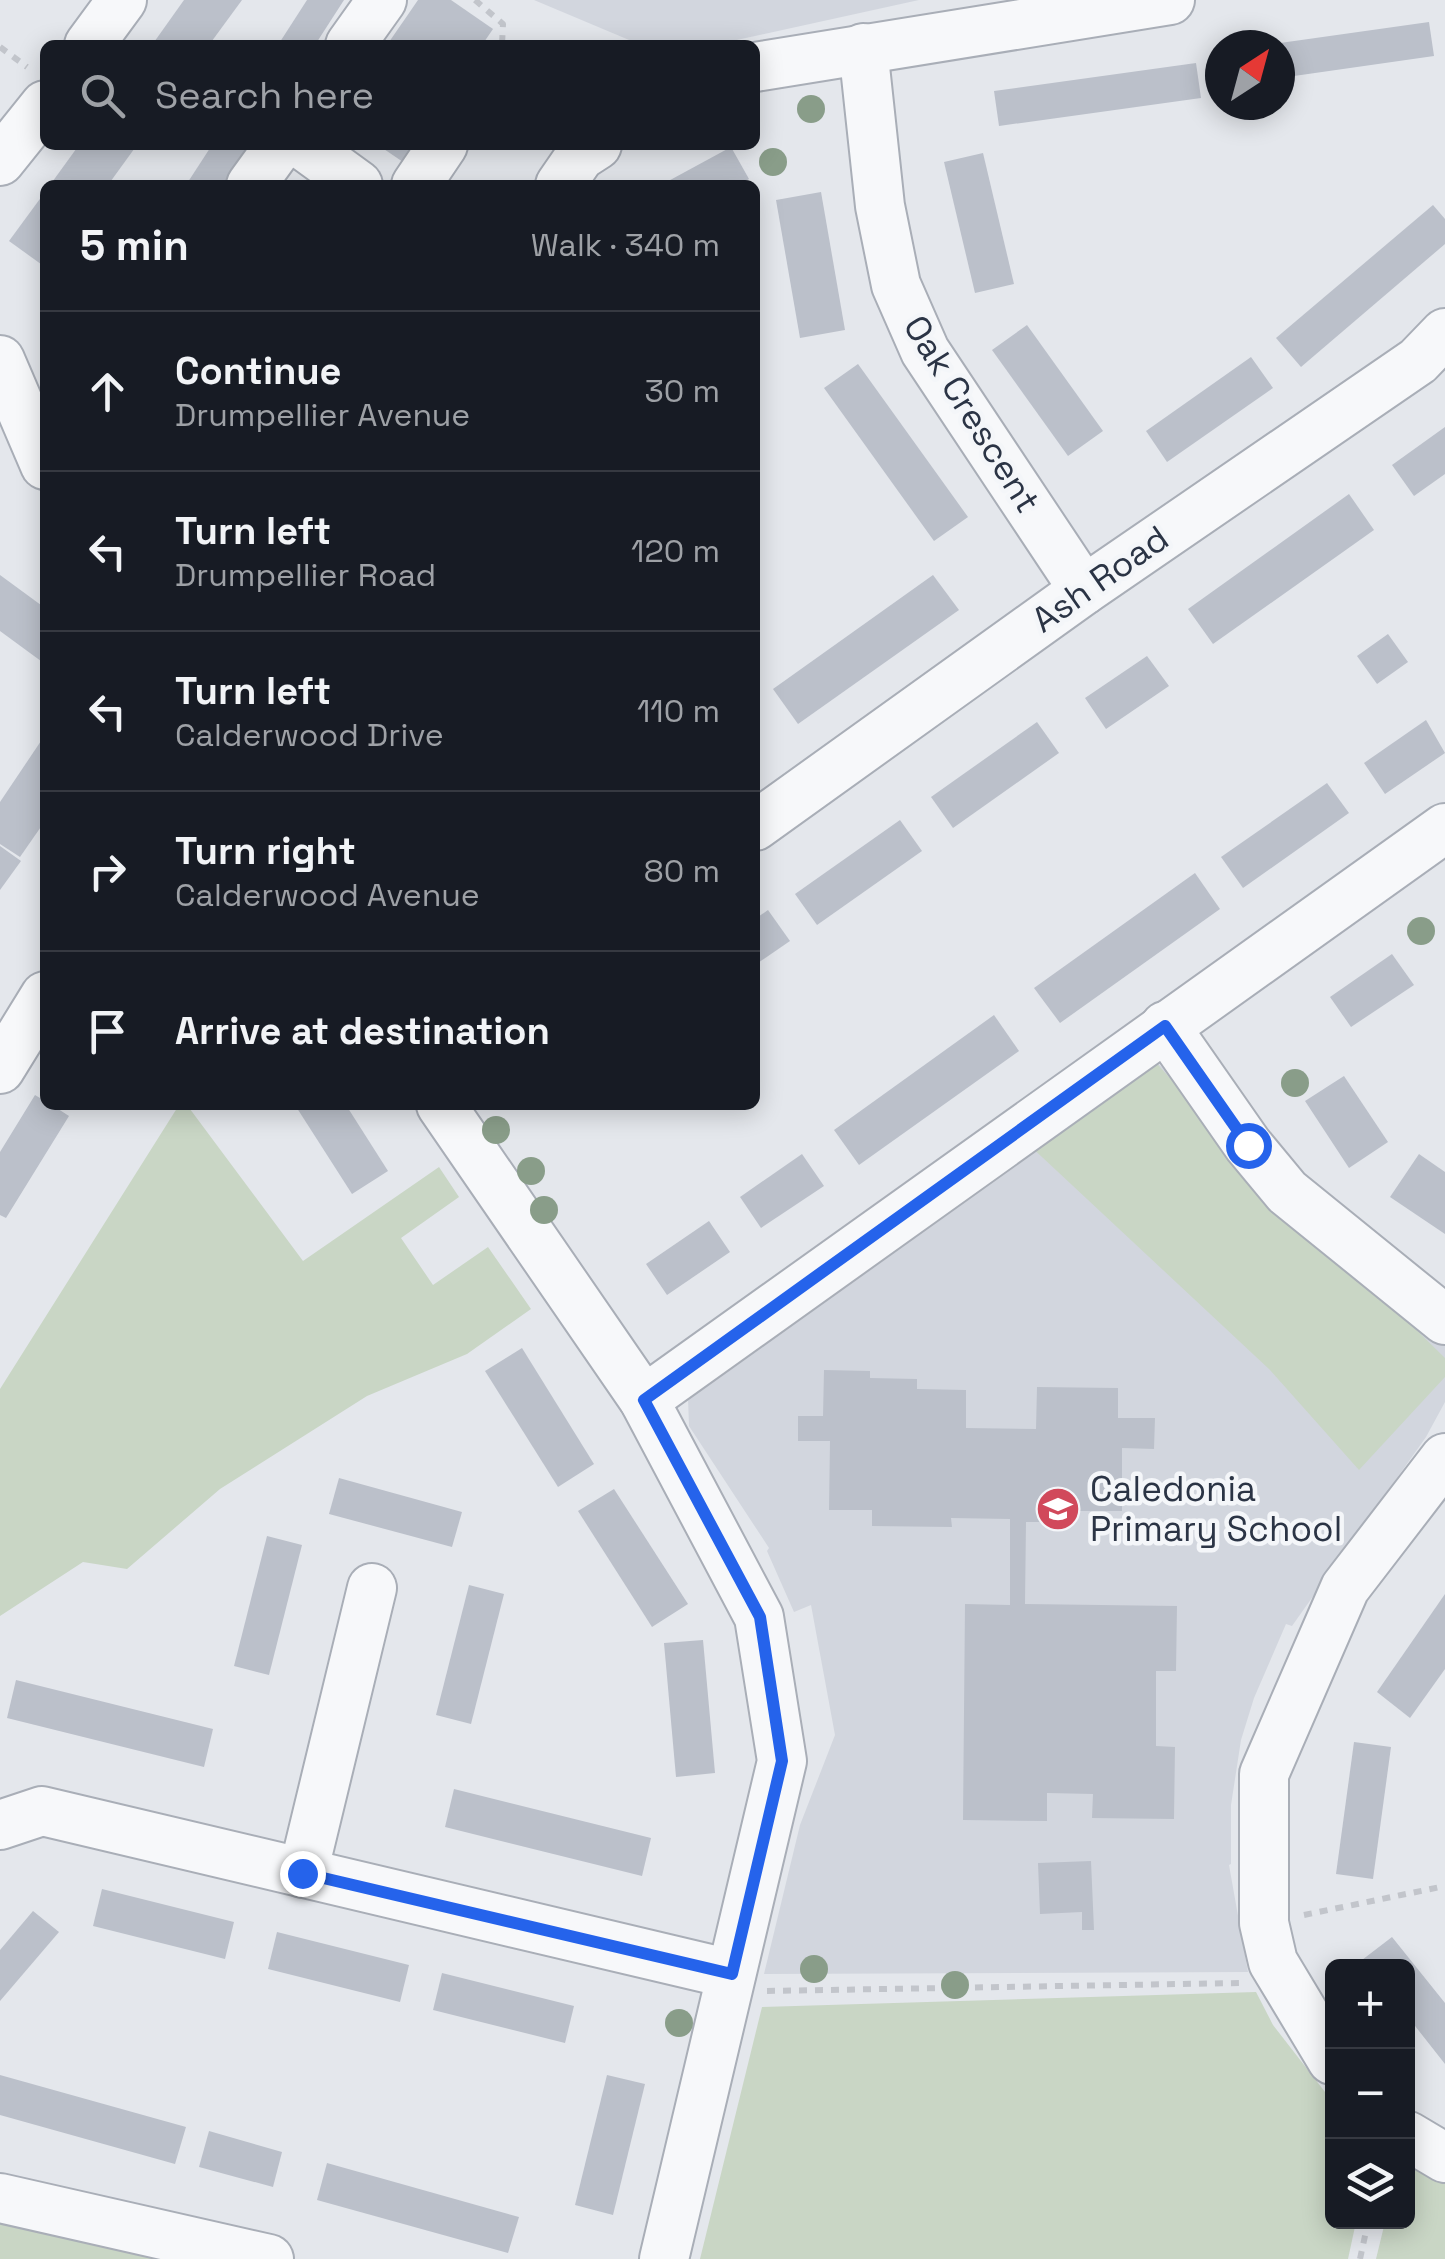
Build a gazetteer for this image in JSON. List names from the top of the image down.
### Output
{
  "streets": {
    "street": ["Oak Crescent", "Ash Road"]
  },
  "crossings": [
    ["Oak Crescent", "Ash Road"]
  ],
  "places": {
    "school or university": ["Caledonia Primary School"]
  },
  "north": "top right",
  "page": {
    "search": "Search here",
    "heading": ["5 min", "Walk · 340 m"],
    "list": [
      ["Continue", "Drumpellier Avenue", "30 m"],
      ["Turn left", "Drumpellier Road", "120 m"],
      ["Turn left", "Calderwood Drive", "110 m"],
      ["Turn right", "Calderwood Avenue", "80 m"],
      "Arrive at destination"
    ],
    "map_buttons": ["+", "−"]
  }
}
